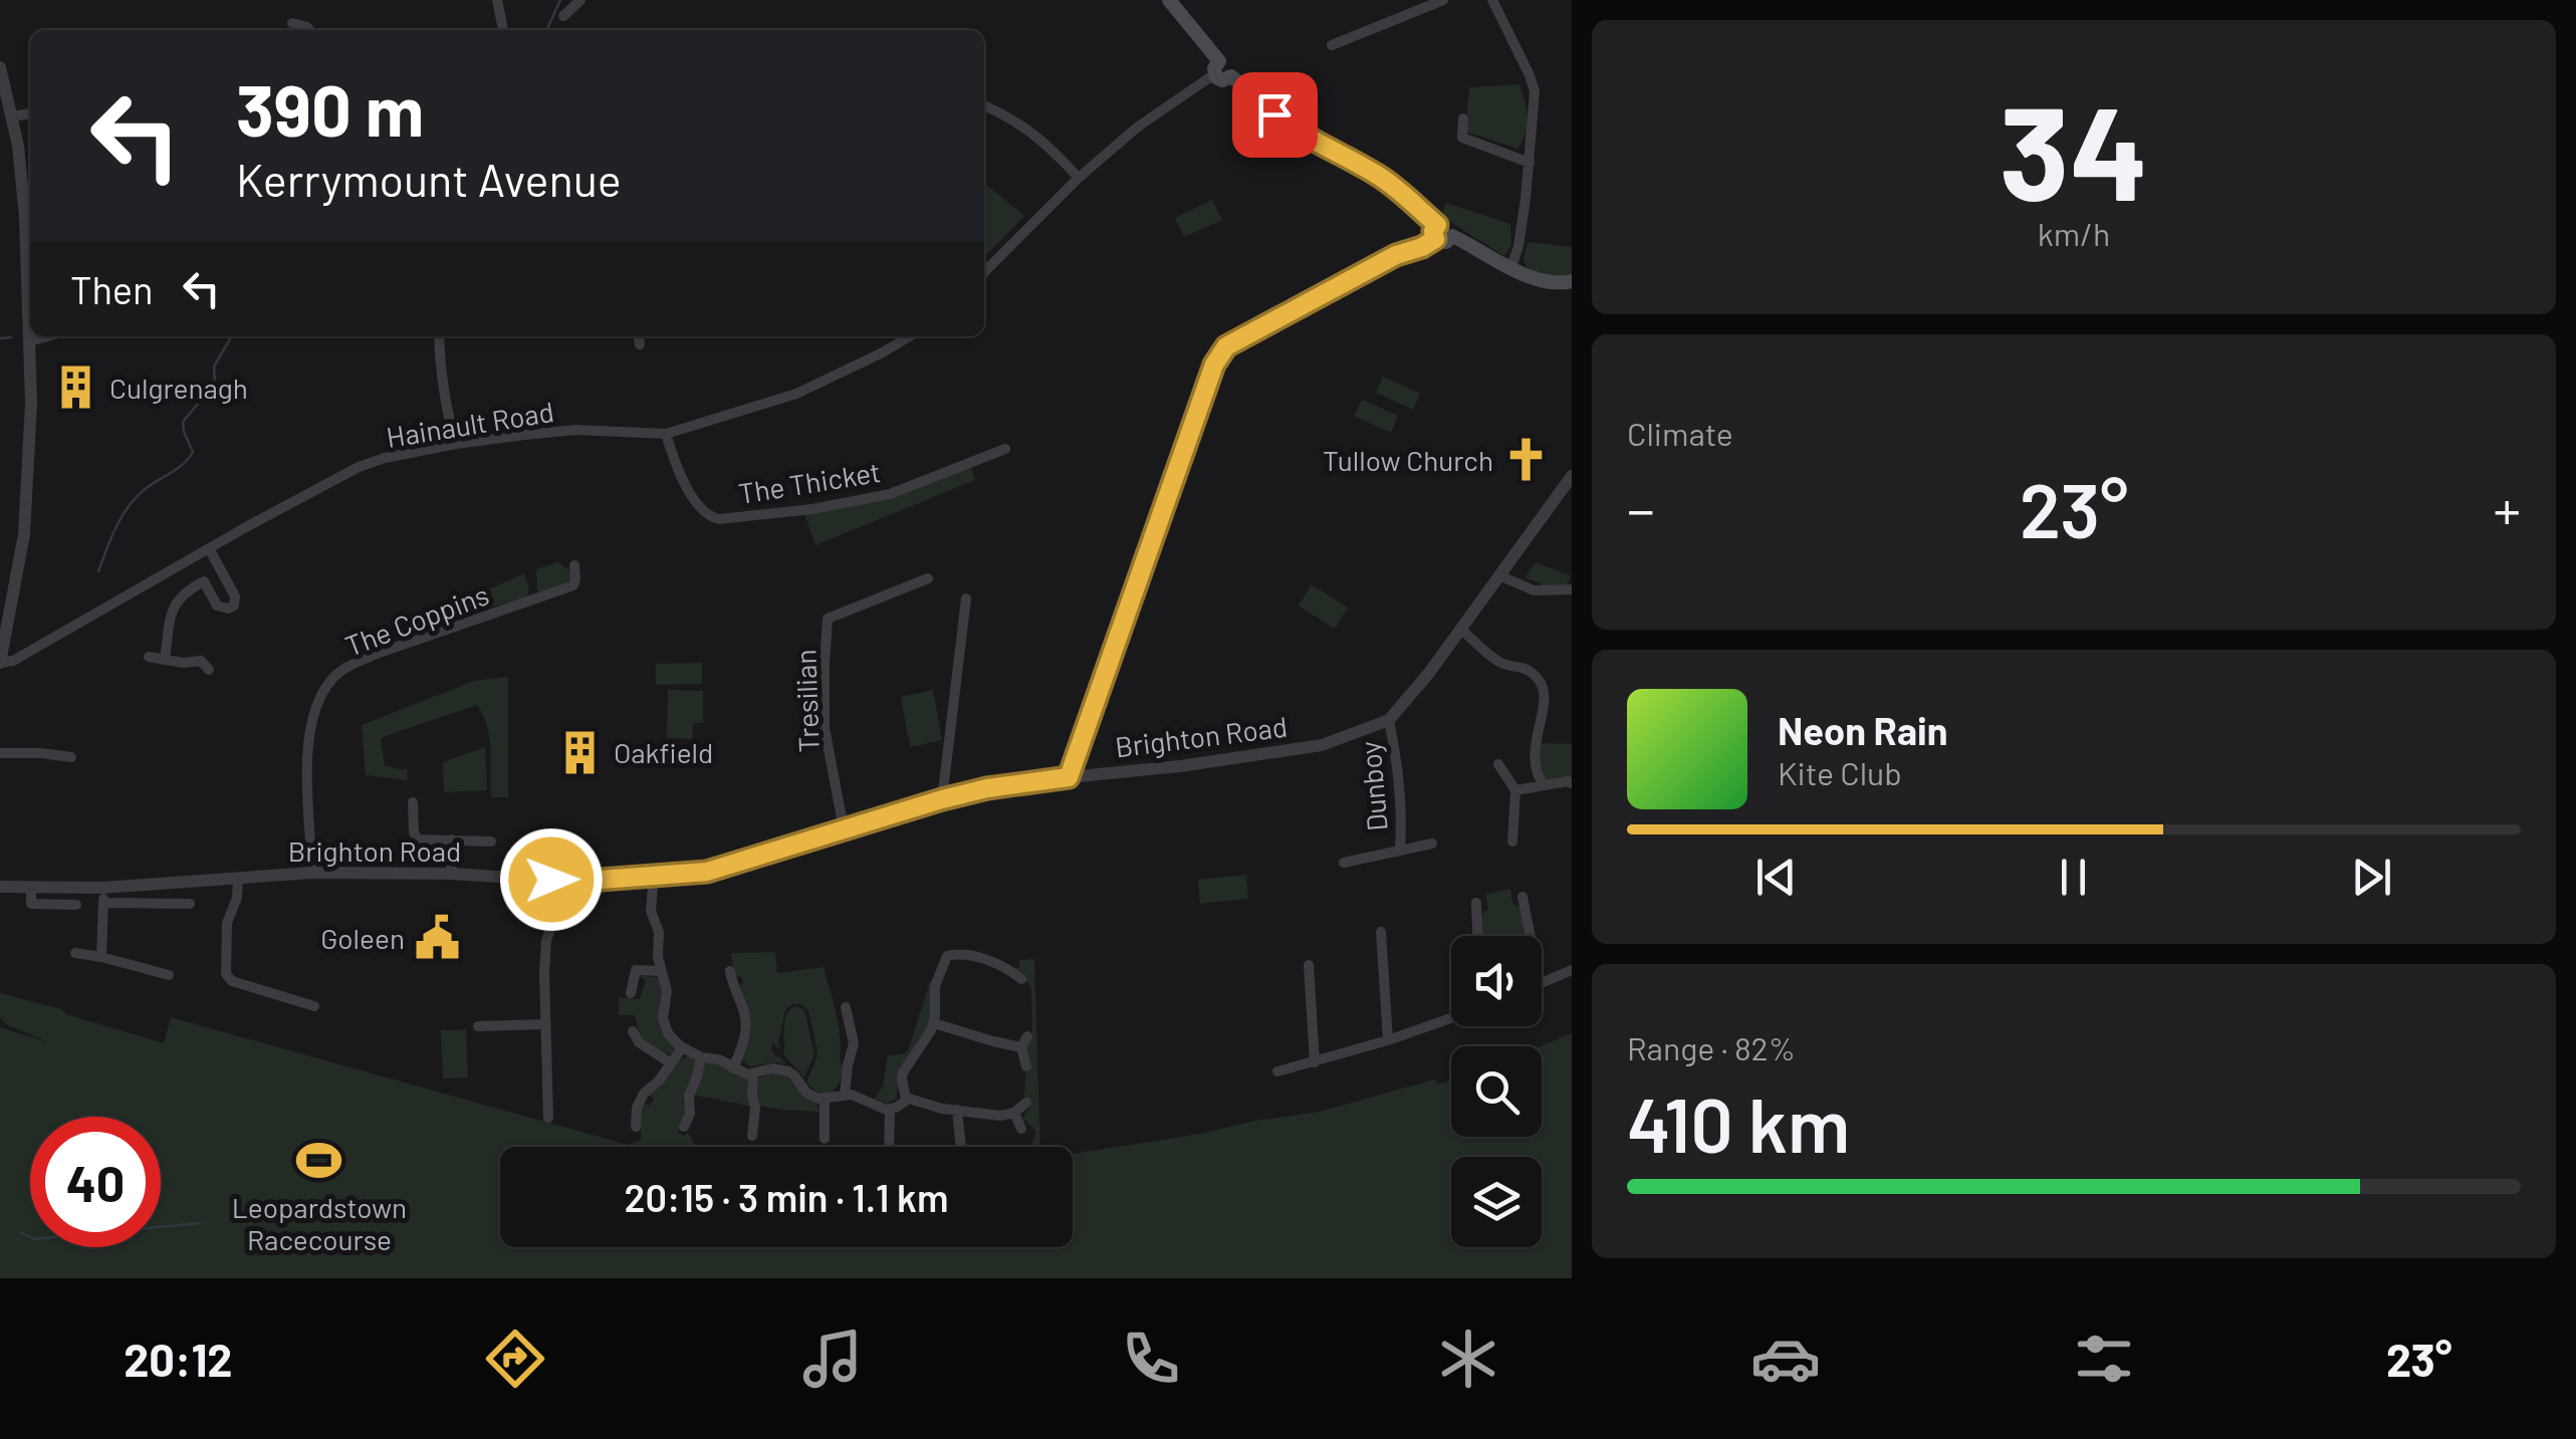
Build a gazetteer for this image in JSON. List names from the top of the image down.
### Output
{
  "streets": {
    "street": [
      "Hainault Road",
      "The Thicket",
      "The Coppins",
      "Tresilian",
      "Brighton Road",
      "Dunboy"
    ]
  },
  "crossings": [
    ["Hainault Road", "The Thicket"],
    ["The Coppins", "Brighton Road"],
    ["Tresilian", "Brighton Road"],
    ["Brighton Road", "Dunboy"]
  ],
  "places": {
    "building": ["Culgrenagh", "Oakfield"],
    "church": ["Tullow Church"],
    "public building": ["Goleen"],
    "sports": ["Leopardstown Racecourse"]
  },
  "page": {
    "tile": [
      ["34", "km/h"],
      "Climate",
      ["Range · 82%", "410 km"]
    ],
    "turn": ["390 m", "Kerrymount Avenue"],
    "then": "Then",
    "heat": ["−", "23°", "+"],
    "song": ["Neon Rain", "Kite Club"],
    "limit": "40",
    "trip": "20:15 · 3 min · 1.1 km",
    "tabs": ["20:12", "23°"]
  }
}
